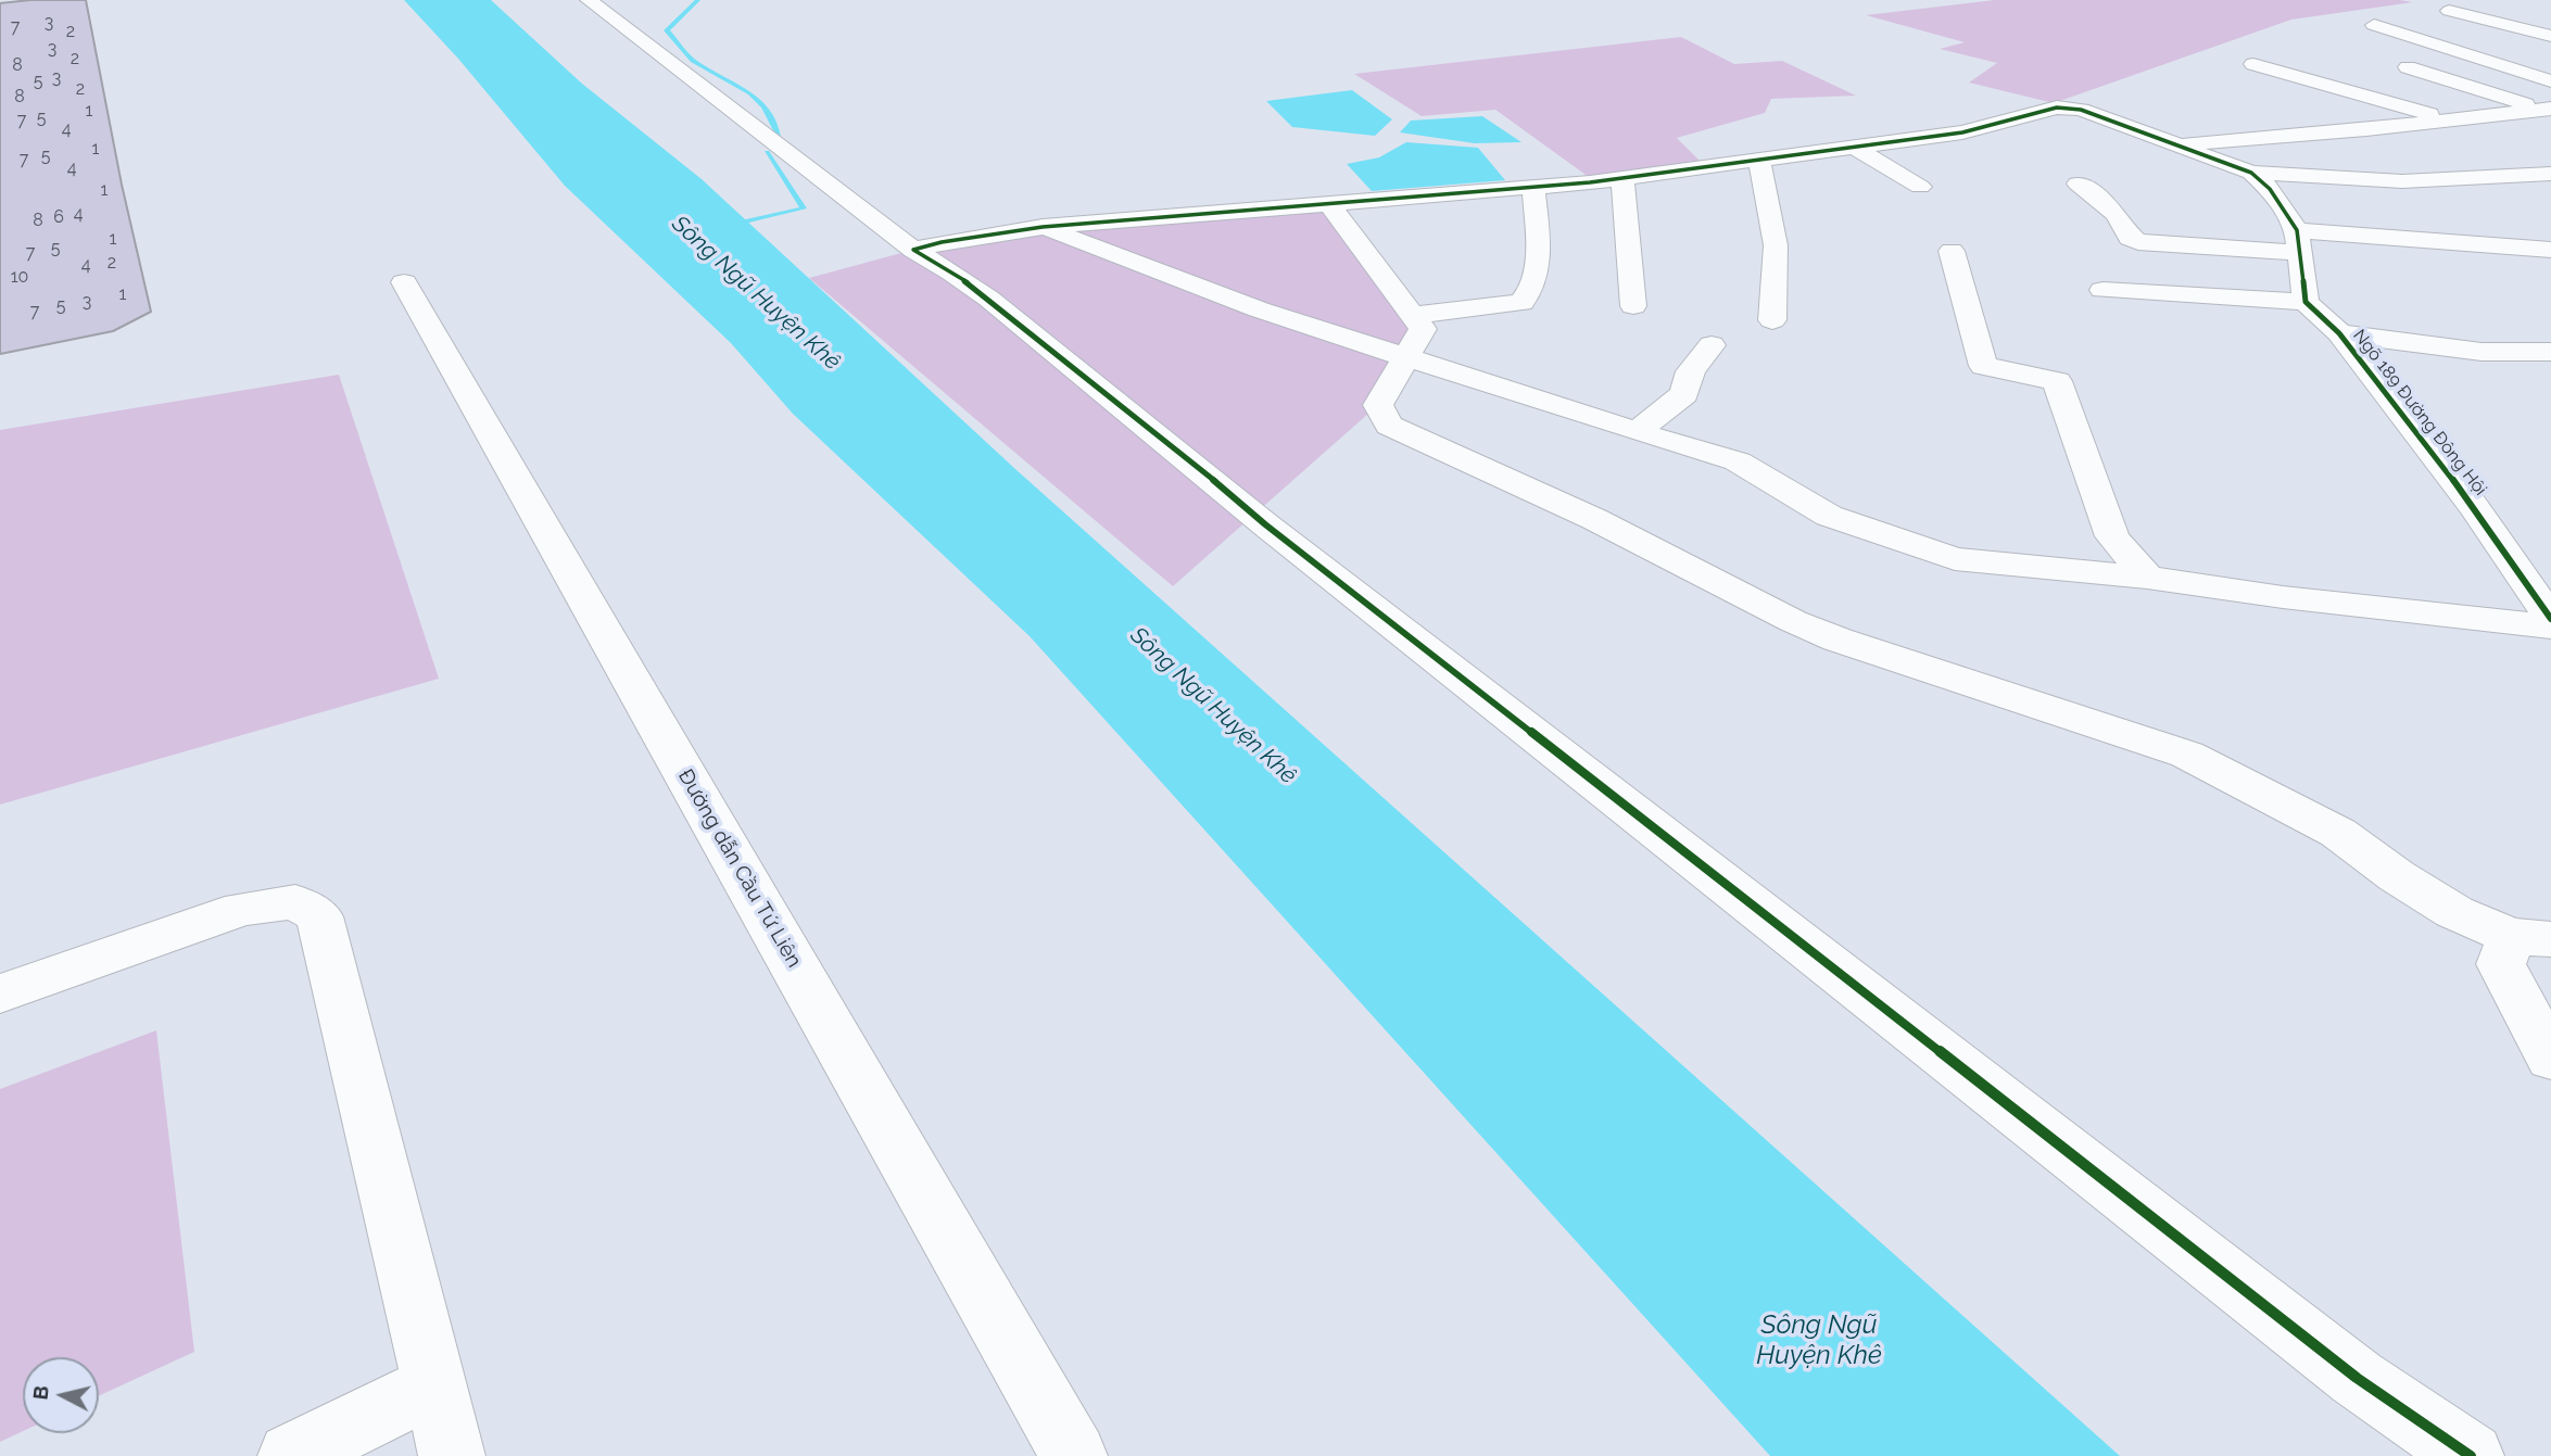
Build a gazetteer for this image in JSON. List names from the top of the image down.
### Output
{
  "streets": {
    "street": ["Ngõ 189 Đường Đông Hội", "Đường dẫn Cầu Tứ Liên"]
  },
  "water": ["Sông Ngũ Huyện Khê"],
  "house_numbers": [
    "3",
    "7",
    "2",
    "3",
    "2",
    "8",
    "3",
    "5",
    "2",
    "8",
    "1",
    "5",
    "7",
    "4",
    "1",
    "5",
    "7",
    "4",
    "1",
    "4",
    "6",
    "8",
    "1",
    "5",
    "7",
    "2",
    "4",
    "10",
    "1",
    "3",
    "5",
    "7"
  ],
  "north": "left"
}
